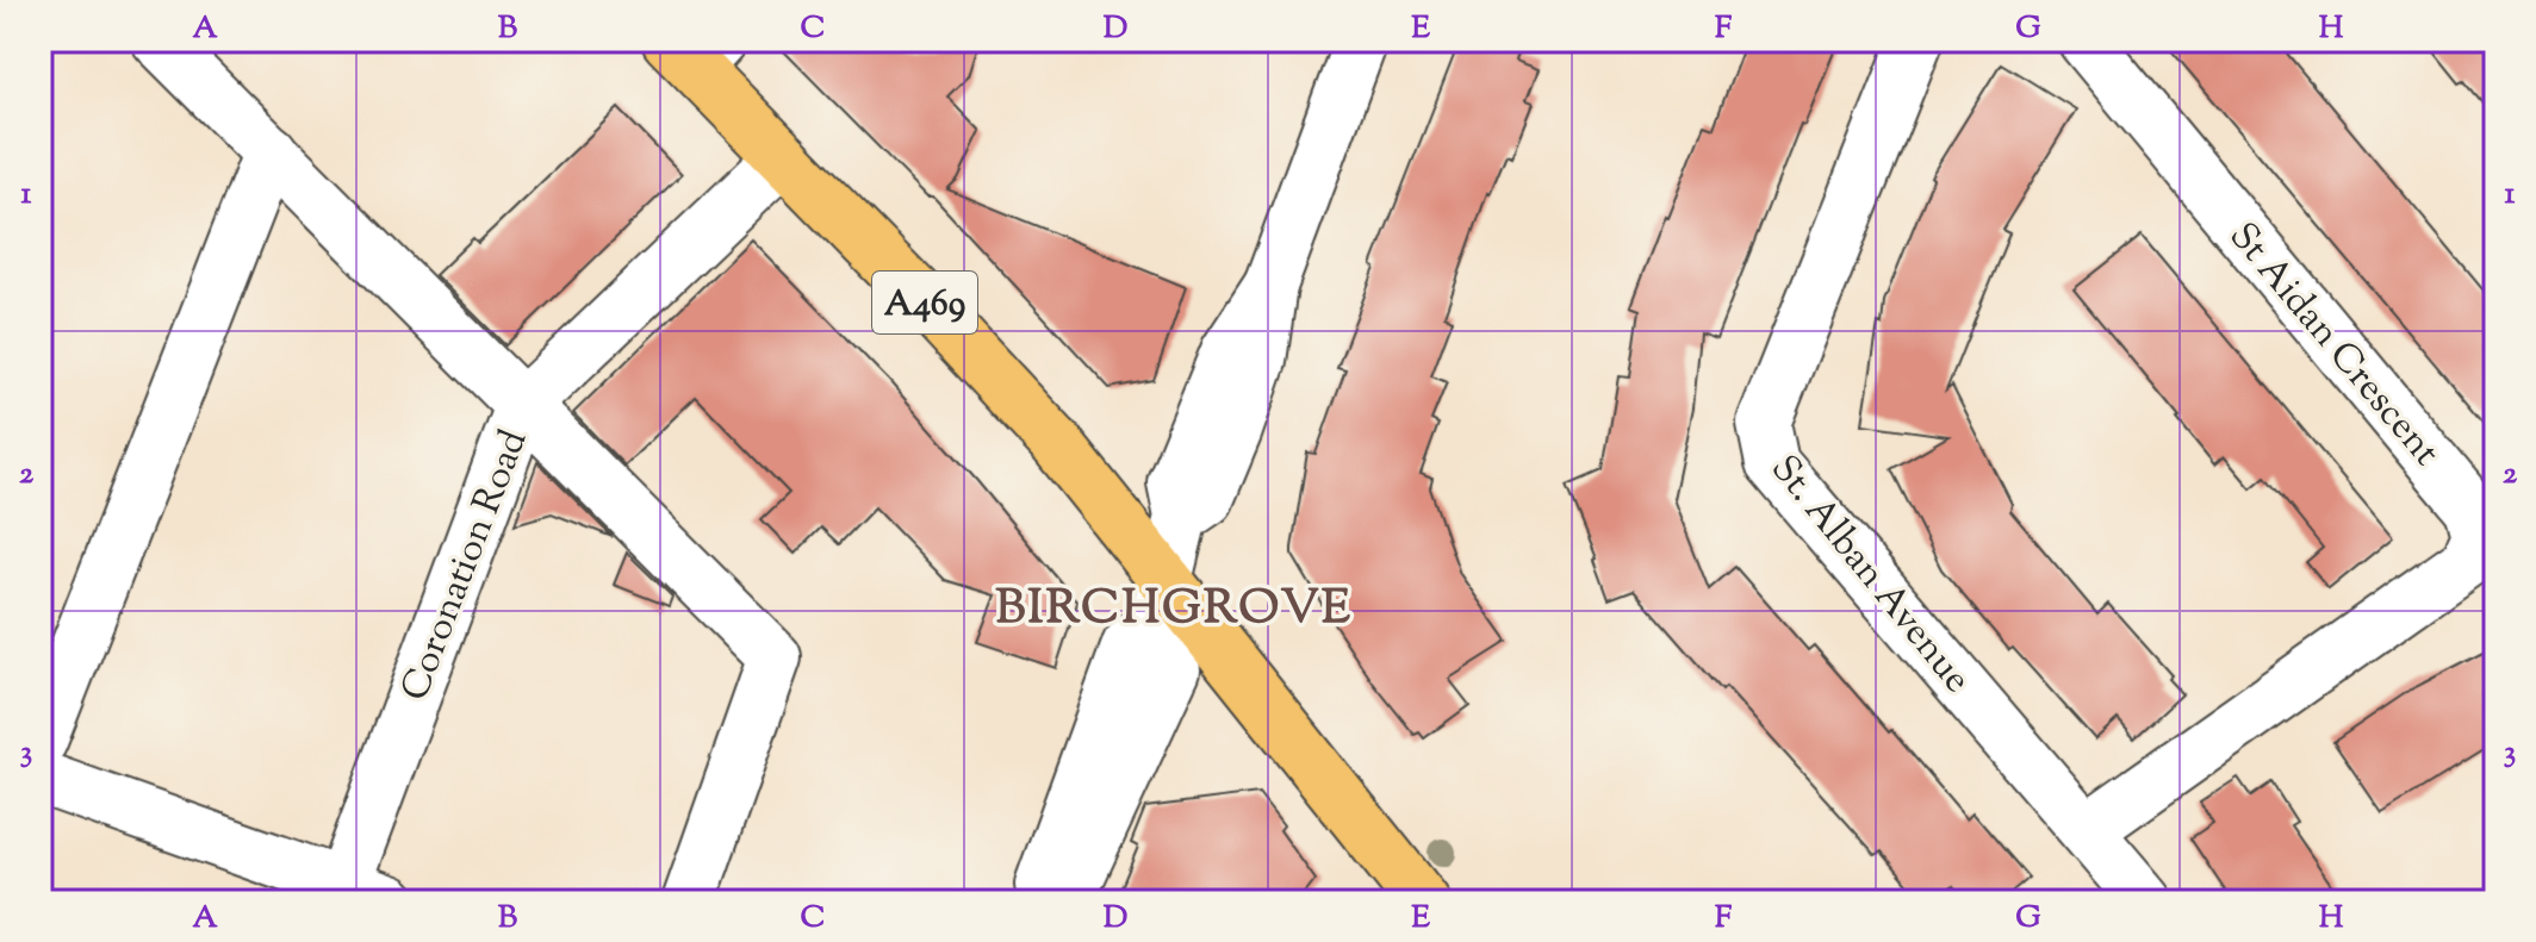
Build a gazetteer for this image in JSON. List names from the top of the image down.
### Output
{
  "streets": {
    "main road": ["A469"],
    "street": ["St Aidan Crescent", "Coronation Road", "St. Alban Avenue"]
  },
  "crossings": [
    ["A469", "Coronation Road"],
    ["St Aidan Crescent", "St. Alban Avenue"]
  ],
  "districts": ["BIRCHGROVE"],
  "grid": {
    "columns": [
      "A",
      "B",
      "C",
      "D",
      "E",
      "F",
      "G",
      "H"
    ],
    "rows": ["1", "2", "3"]
  }
}
